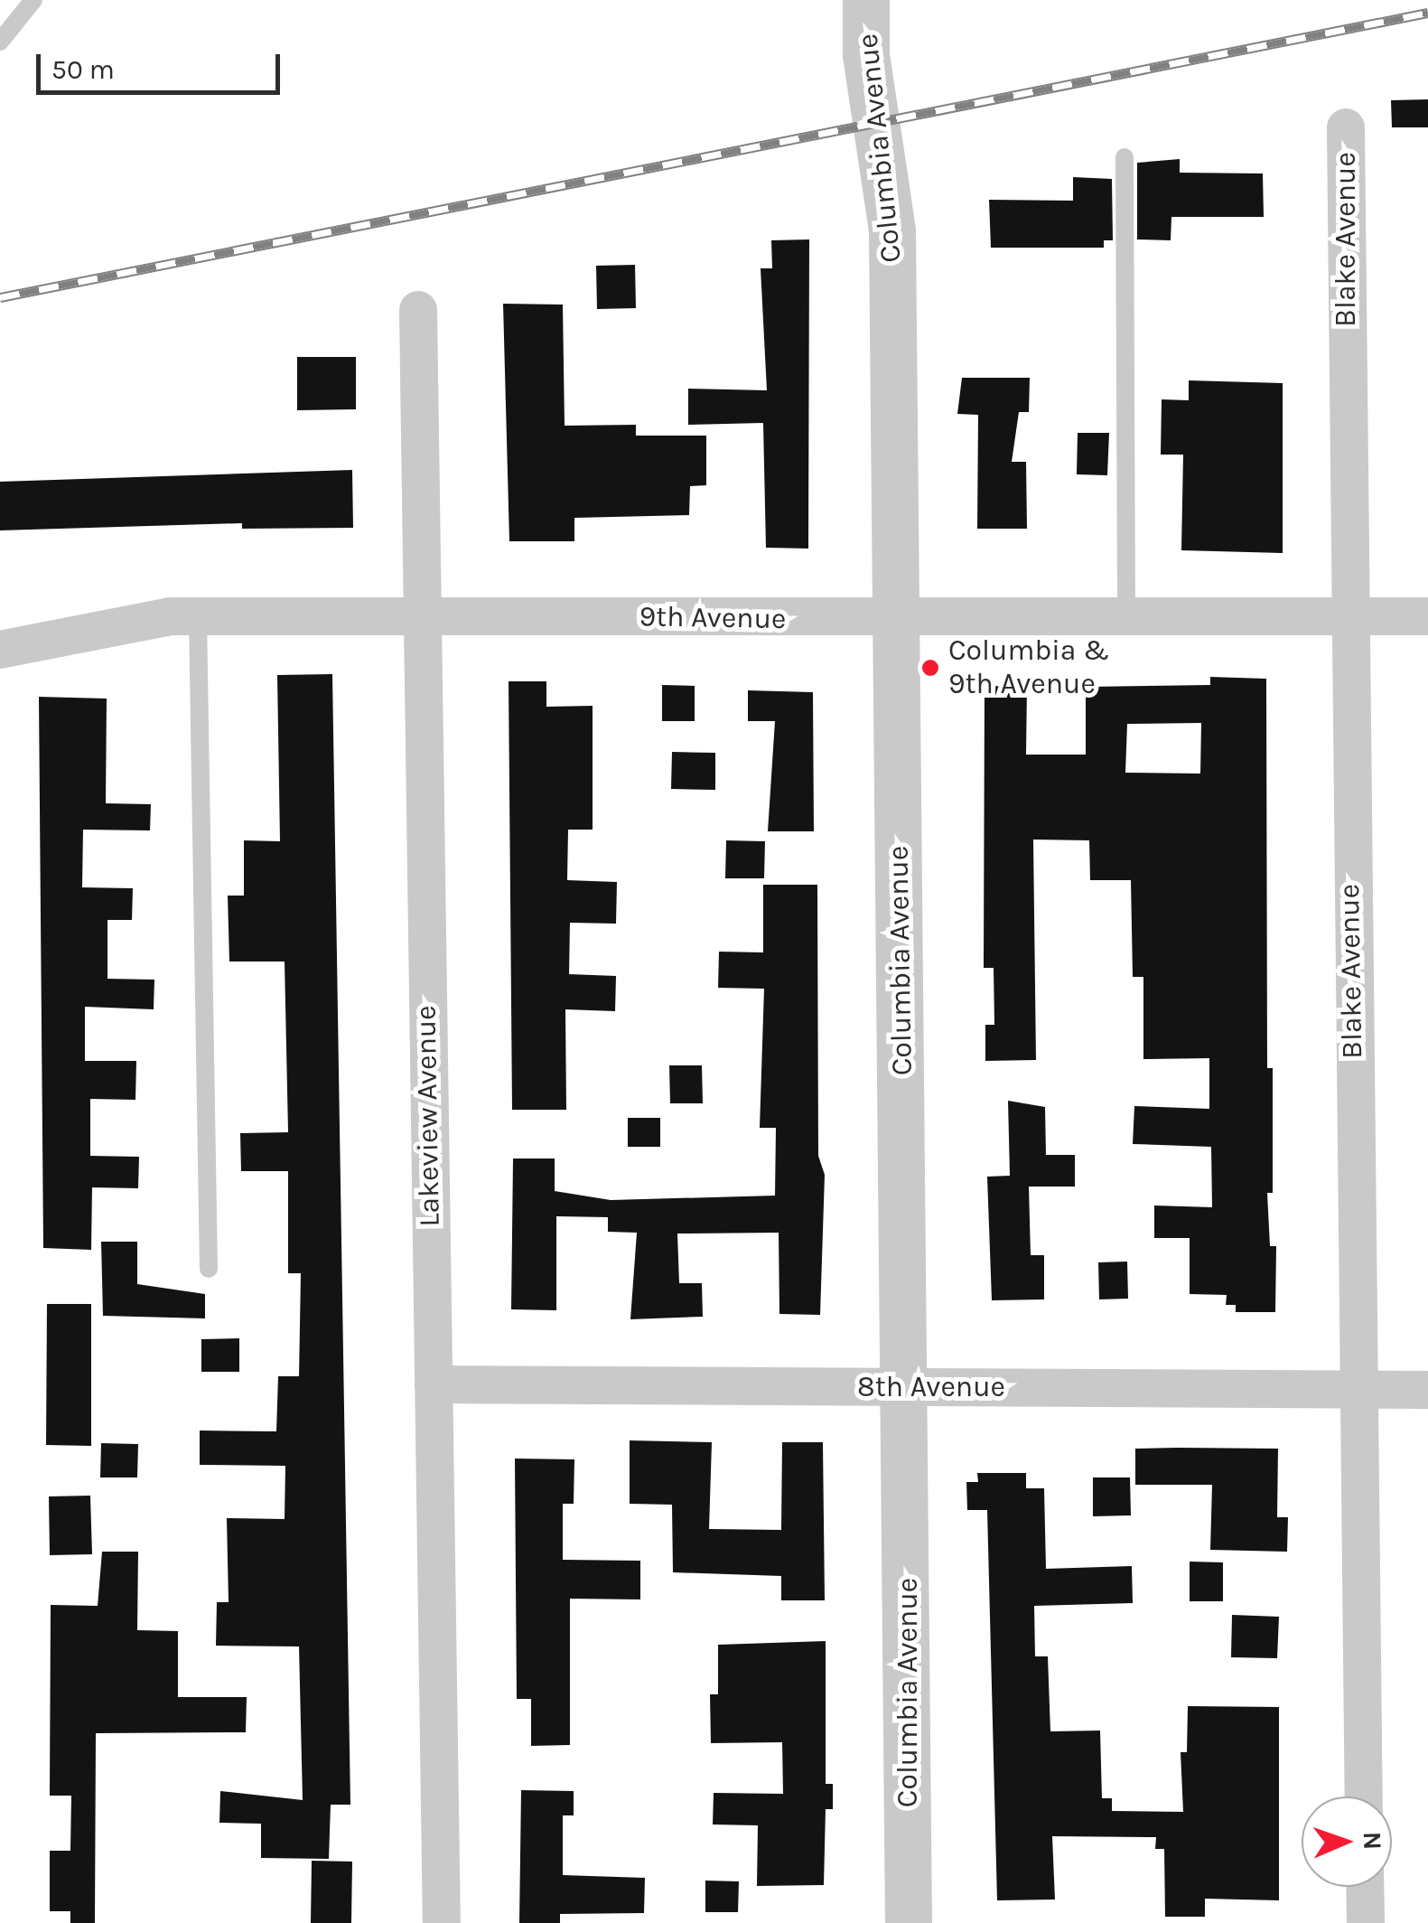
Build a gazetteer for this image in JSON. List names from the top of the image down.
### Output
{
  "streets": {
    "street": [
      "Columbia Avenue",
      "Blake Avenue",
      "9th Avenue",
      "Lakeview Avenue",
      "8th Avenue"
    ]
  },
  "crossings": [
    ["Columbia Avenue", "9th Avenue"],
    ["Columbia Avenue", "8th Avenue"],
    ["Blake Avenue", "9th Avenue"],
    ["Blake Avenue", "8th Avenue"],
    ["9th Avenue", "Lakeview Avenue"],
    ["Lakeview Avenue", "8th Avenue"]
  ],
  "places": ["Columbia & 9th Avenue"],
  "scale_bar": "50 m",
  "north": "right"
}
